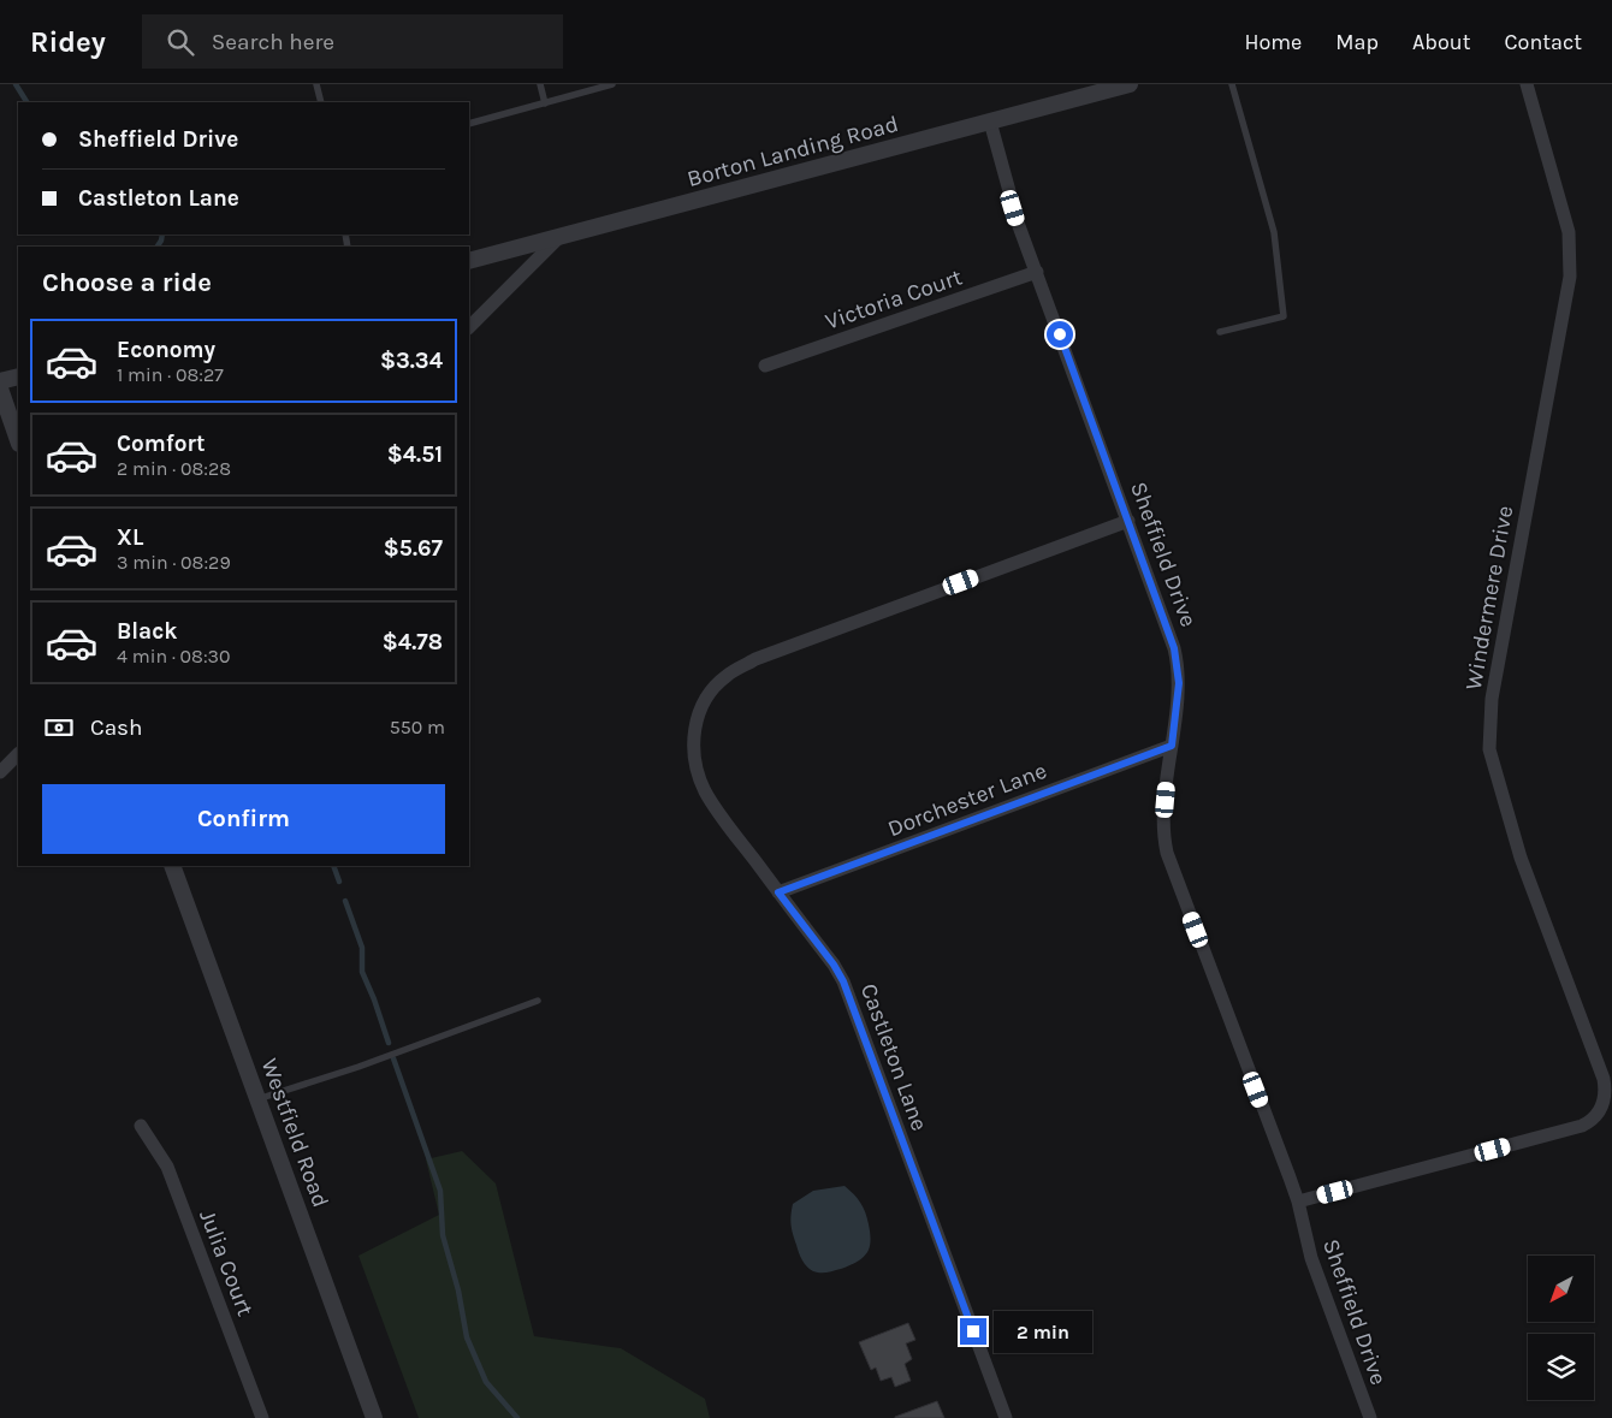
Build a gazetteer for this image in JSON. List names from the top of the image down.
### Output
{
  "streets": {
    "street": [
      "Borton Landing Road",
      "Victoria Court",
      "Sheffield Drive",
      "Windermere Drive",
      "Dorchester Lane",
      "Castleton Lane",
      "Westfield Road",
      "Julia Court"
    ]
  },
  "crossings": [
    ["Borton Landing Road", "Sheffield Drive"],
    ["Victoria Court", "Sheffield Drive"],
    ["Sheffield Drive", "Windermere Drive"],
    ["Sheffield Drive", "Dorchester Lane"],
    ["Sheffield Drive", "Castleton Lane"],
    ["Dorchester Lane", "Castleton Lane"]
  ],
  "north": "bottom left",
  "page": {
    "header": "Ridey",
    "search": "Search here",
    "nav": [
      "Home",
      "Map",
      "About",
      "Contact"
    ],
    "banner": ["Sheffield Drive", "Castleton Lane"],
    "heading": "Choose a ride",
    "list": [
      {
        "name": "Economy",
        "note": "1 min · 08:27",
        "value": "$3.34"
      },
      {
        "name": "Comfort",
        "note": "2 min · 08:28",
        "value": "$4.51"
      },
      {
        "name": "XL",
        "note": "3 min · 08:29",
        "value": "$5.67"
      },
      {
        "name": "Black",
        "note": "4 min · 08:30",
        "value": "$4.78"
      }
    ],
    "pay": ["Cash", "550 m"],
    "buttons": "Confirm",
    "bubble": "2 min"
  }
}
